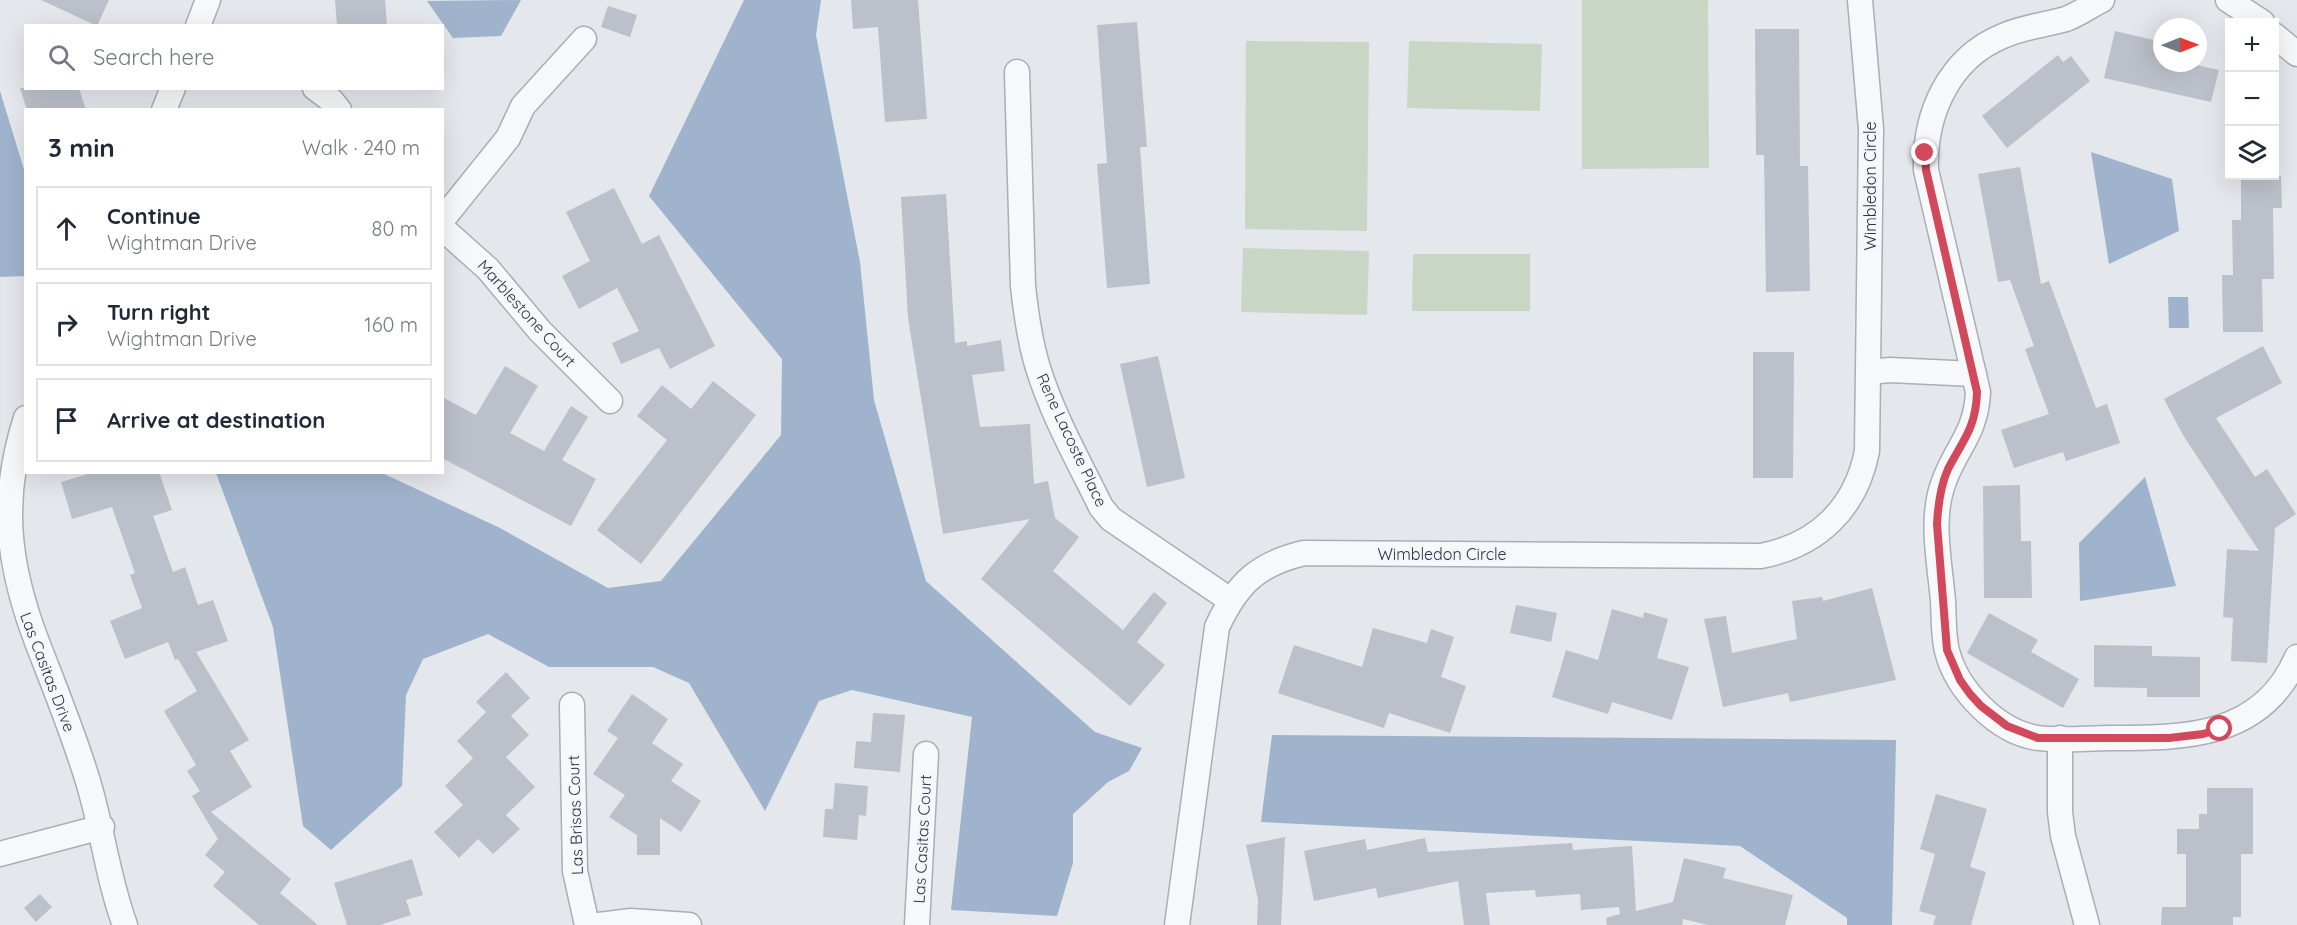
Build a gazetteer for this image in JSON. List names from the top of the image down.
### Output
{
  "streets": {
    "street": [
      "Wimbledon Circle",
      "Marblestone Court",
      "Rene Lacoste Place",
      "Las Casitas Drive",
      "Las Brisas Court",
      "Las Casitas Court"
    ]
  },
  "crossings": [
    ["Wimbledon Circle", "Rene Lacoste Place"]
  ],
  "north": "right",
  "page": {
    "map_buttons": ["+", "−"],
    "search": "Search here",
    "heading": ["3 min", "Walk · 240 m"],
    "list": [
      ["Continue", "Wightman Drive", "80 m"],
      ["Turn right", "Wightman Drive", "160 m"],
      "Arrive at destination"
    ]
  }
}
